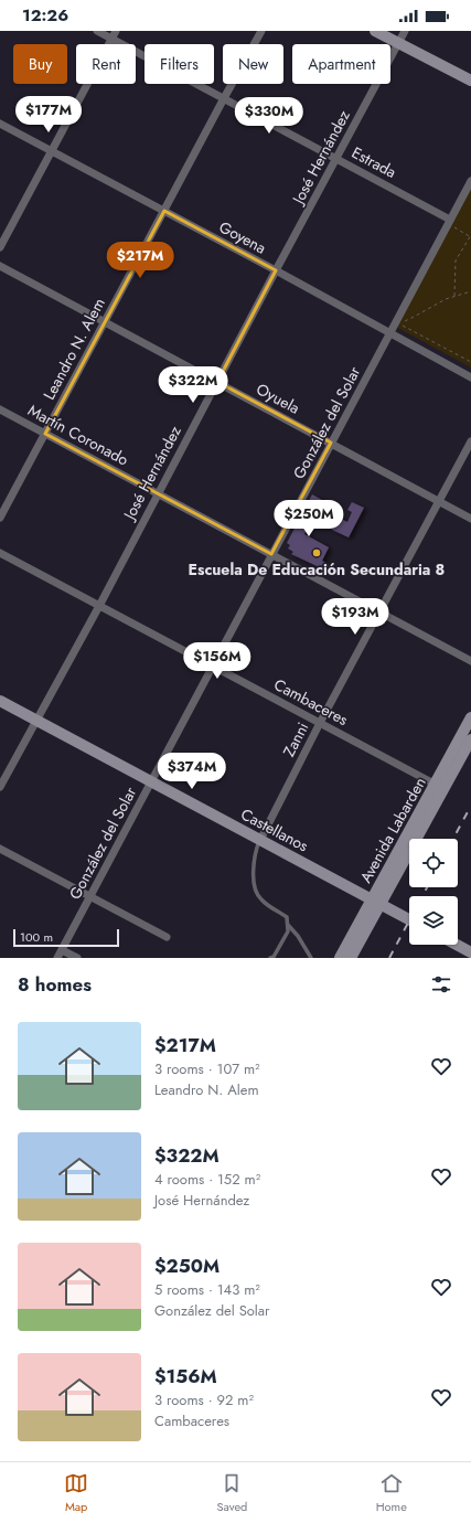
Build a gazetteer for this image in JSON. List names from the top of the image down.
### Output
{
  "streets": {
    "street": [
      "José Hernández",
      "Estrada",
      "Goyena",
      "Leandro N. Alem",
      "Oyuela",
      "González del Solar",
      "Martín Coronado",
      "Cambaceres",
      "Zanni",
      "Castellanos",
      "Avenida Labarden"
    ]
  },
  "crossings": [
    ["José Hernández", "Estrada"],
    ["José Hernández", "Goyena"],
    ["José Hernández", "Oyuela"],
    ["José Hernández", "Martín Coronado"],
    ["José Hernández", "Cambaceres"],
    ["José Hernández", "Castellanos"],
    ["Estrada", "Leandro N. Alem"],
    ["Estrada", "González del Solar"],
    ["Goyena", "Leandro N. Alem"],
    ["Goyena", "González del Solar"],
    ["Leandro N. Alem", "Oyuela"],
    ["Leandro N. Alem", "Martín Coronado"],
    ["Oyuela", "González del Solar"],
    ["Oyuela", "Zanni"],
    ["González del Solar", "Martín Coronado"],
    ["González del Solar", "Cambaceres"],
    ["González del Solar", "Castellanos"],
    ["Martín Coronado", "Zanni"],
    ["Cambaceres", "Zanni"],
    ["Cambaceres", "Avenida Labarden"],
    ["Zanni", "Castellanos"],
    ["Castellanos", "Avenida Labarden"]
  ],
  "places": ["Escuela De Educación Secundaria 8"],
  "scale_bar": "100 m",
  "page": {
    "status": "12:26",
    "chip": [
      "Buy",
      "Rent",
      "Filters",
      "New",
      "Apartment"
    ],
    "price": [
      "$177M",
      "$330M",
      "$217M",
      "$322M",
      "$250M",
      "$193M",
      "$156M",
      "$374M"
    ],
    "scale": "100 m",
    "heading": "8 homes",
    "list": [
      {
        "name": "$217M",
        "note": "3 rooms · 107 m² · Leandro N. Alem"
      },
      {
        "name": "$322M",
        "note": "4 rooms · 152 m² · José Hernández"
      },
      {
        "name": "$250M",
        "note": "5 rooms · 143 m² · González del Solar"
      },
      {
        "name": "$156M",
        "note": "3 rooms · 92 m² · Cambaceres"
      }
    ],
    "tabs": ["Map", "Saved", "Home"]
  }
}
